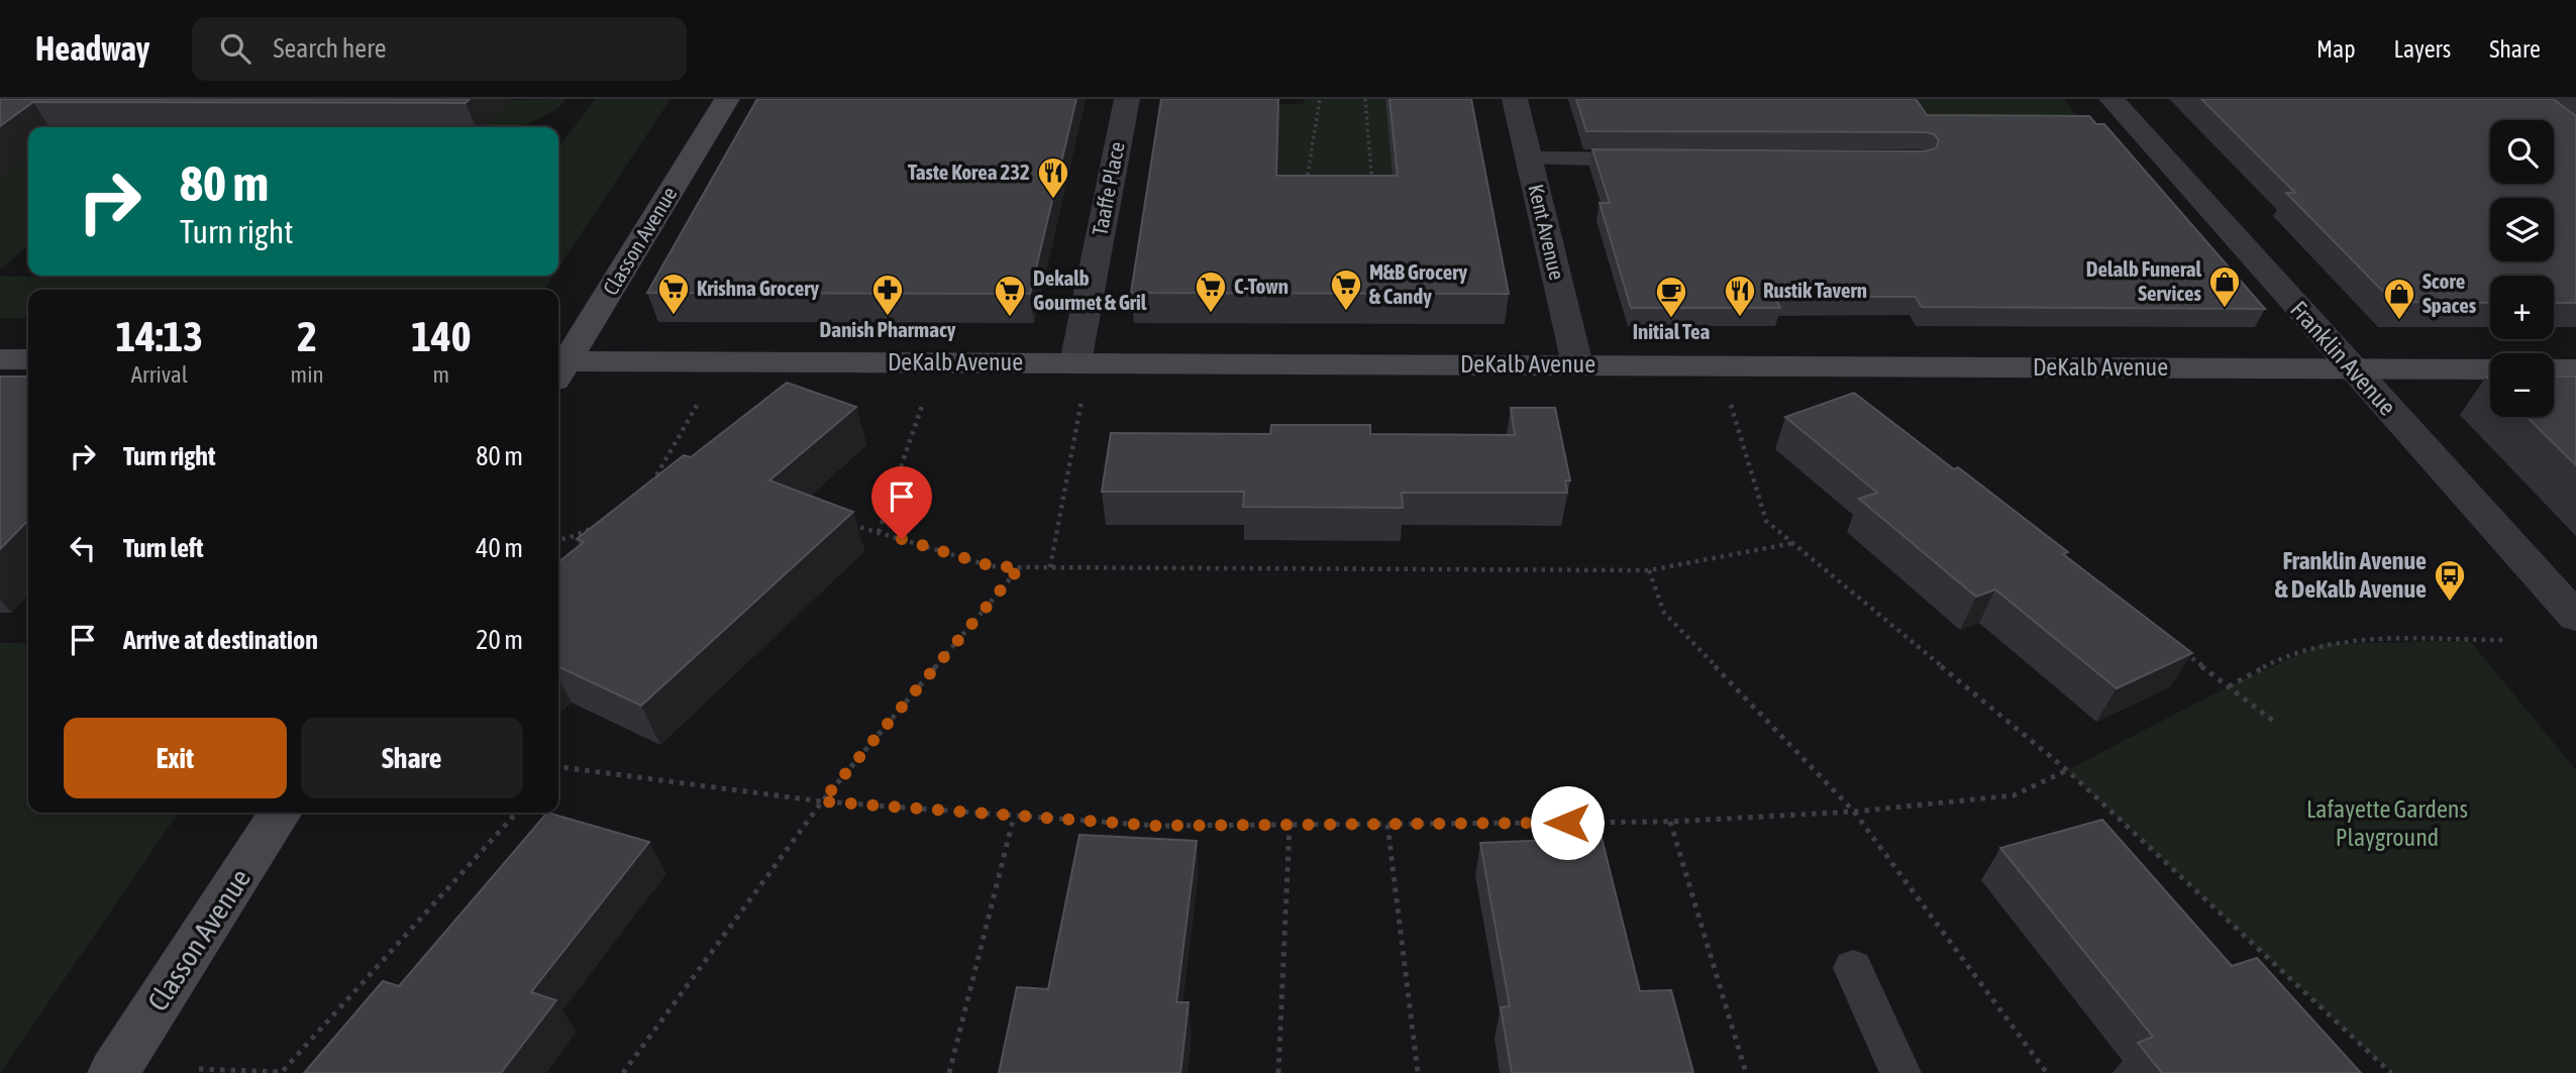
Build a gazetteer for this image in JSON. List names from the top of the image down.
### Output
{
  "streets": {
    "main road": ["Classon Avenue", "DeKalb Avenue"],
    "street": ["Taaffe Place", "Kent Avenue", "Franklin Avenue"]
  },
  "crossings": [
    ["Taaffe Place", "DeKalb Avenue"],
    ["Kent Avenue", "DeKalb Avenue"],
    ["Franklin Avenue", "DeKalb Avenue"]
  ],
  "parks": ["Lafayette Gardens Playground"],
  "places": {
    "restaurant": ["Taste Korea 232", "Rustik Tavern"],
    "shop": ["Delalb Funeral Services", "Score Spaces"],
    "supermarket": [
      "M&B Grocery & Candy",
      "C-Town",
      "Krishna Grocery",
      "Dekalb Gourmet & Gril"
    ],
    "pharmacy": ["Danish Pharmacy"],
    "cafe": ["Initial Tea"],
    "bus stop": ["Franklin Avenue & DeKalb Avenue"]
  },
  "page": {
    "header": "Headway",
    "search": "Search here",
    "nav": ["Map", "Layers", "Share"],
    "map_buttons": ["+", "−"],
    "turn": ["80 m", "Turn right"],
    "eta": [
      "14:13",
      "Arrival",
      "2",
      "min",
      "140",
      "m"
    ],
    "list": [
      {
        "name": "Turn right",
        "value": "80 m"
      },
      {
        "name": "Turn left",
        "value": "40 m"
      },
      {
        "name": "Arrive at destination",
        "value": "20 m"
      }
    ],
    "buttons": ["Exit", "Share"]
  }
}
